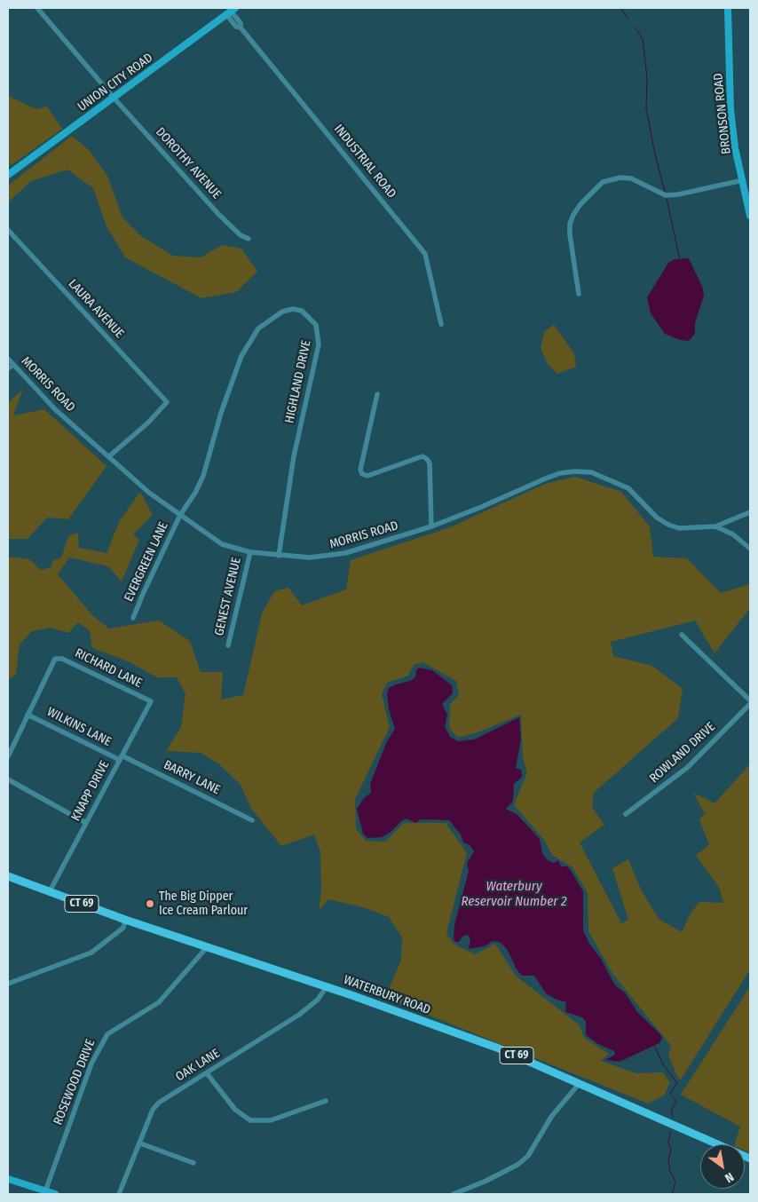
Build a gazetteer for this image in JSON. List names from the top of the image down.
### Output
{
  "streets": {
    "main road": [
      "UNION CITY ROAD",
      "BRONSON ROAD",
      "CT 69",
      "WATERBURY ROAD"
    ],
    "street": [
      "INDUSTRIAL ROAD",
      "DOROTHY AVENUE",
      "LAURA AVENUE",
      "HIGHLAND DRIVE",
      "MORRIS ROAD",
      "EVERGREEN LANE",
      "GENEST AVENUE",
      "RICHARD LANE",
      "WILKINS LANE",
      "ROWLAND DRIVE",
      "BARRY LANE",
      "KNAPP DRIVE",
      "OAK LANE",
      "ROSEWOOD DRIVE"
    ]
  },
  "crossings": [
    ["UNION CITY ROAD", "INDUSTRIAL ROAD"],
    ["UNION CITY ROAD", "DOROTHY AVENUE"],
    ["LAURA AVENUE", "MORRIS ROAD"],
    ["HIGHLAND DRIVE", "MORRIS ROAD"],
    ["HIGHLAND DRIVE", "EVERGREEN LANE"],
    ["MORRIS ROAD", "EVERGREEN LANE"],
    ["MORRIS ROAD", "GENEST AVENUE"],
    ["RICHARD LANE", "WILKINS LANE"],
    ["RICHARD LANE", "KNAPP DRIVE"],
    ["WILKINS LANE", "BARRY LANE"],
    ["WILKINS LANE", "KNAPP DRIVE"],
    ["BARRY LANE", "KNAPP DRIVE"],
    ["KNAPP DRIVE", "WATERBURY ROAD"],
    ["WATERBURY ROAD", "OAK LANE"],
    ["WATERBURY ROAD", "ROSEWOOD DRIVE"]
  ],
  "water": ["Waterbury Reservoir Number 2"],
  "places": ["The Big Dipper Ice Cream Parlour"],
  "north": "bottom right"
}
